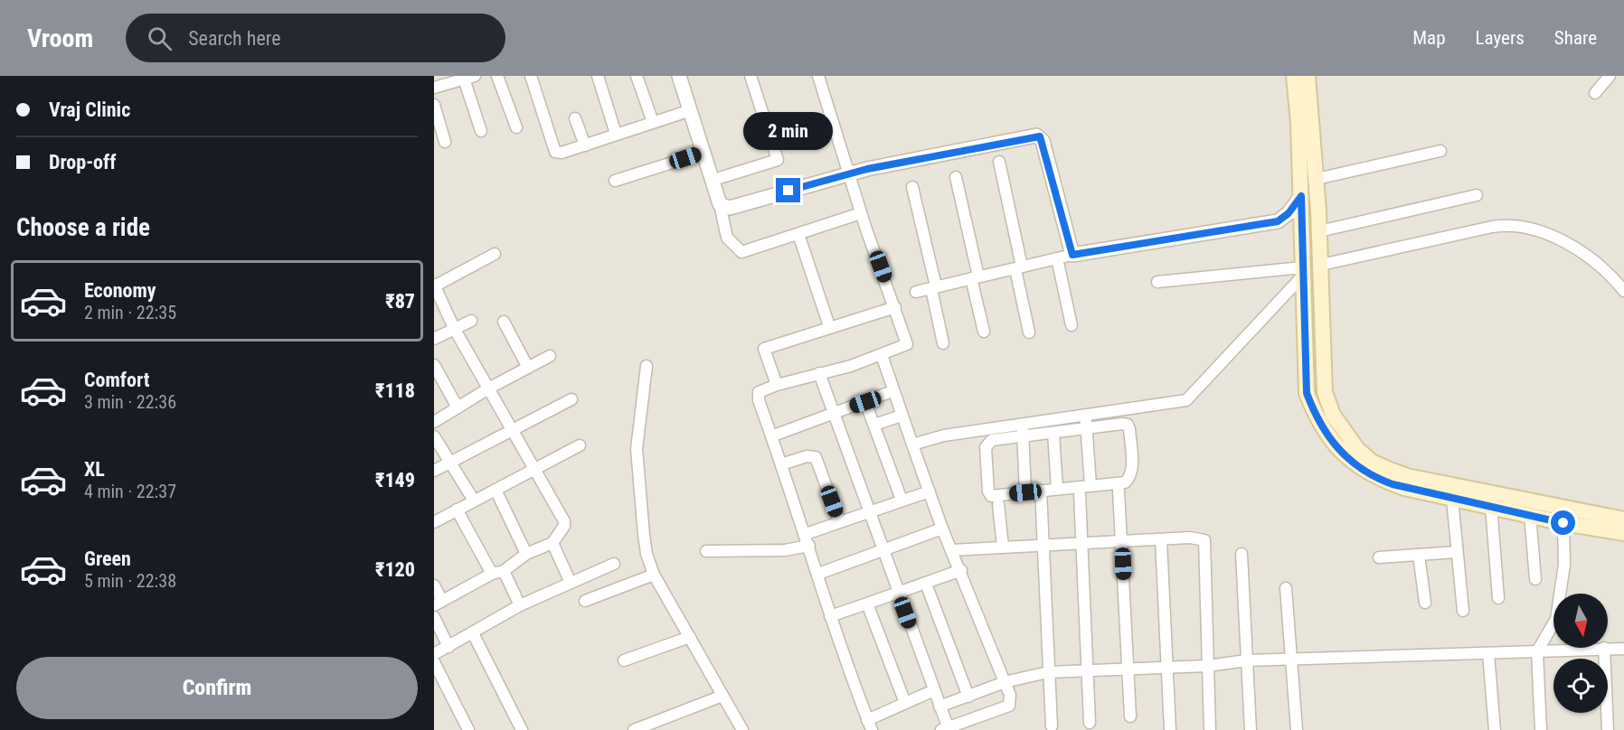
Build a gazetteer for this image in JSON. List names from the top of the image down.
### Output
{
  "north": "bottom",
  "page": {
    "header": "Vroom",
    "search": "Search here",
    "nav": ["Map", "Layers", "Share"],
    "banner": ["Vraj Clinic", "Drop-off"],
    "bubble": "2 min",
    "heading": "Choose a ride",
    "list": [
      {
        "name": "Economy",
        "note": "2 min · 22:35",
        "value": "₹87"
      },
      {
        "name": "Comfort",
        "note": "3 min · 22:36",
        "value": "₹118"
      },
      {
        "name": "XL",
        "note": "4 min · 22:37",
        "value": "₹149"
      },
      {
        "name": "Green",
        "note": "5 min · 22:38",
        "value": "₹120"
      }
    ],
    "buttons": "Confirm"
  }
}
